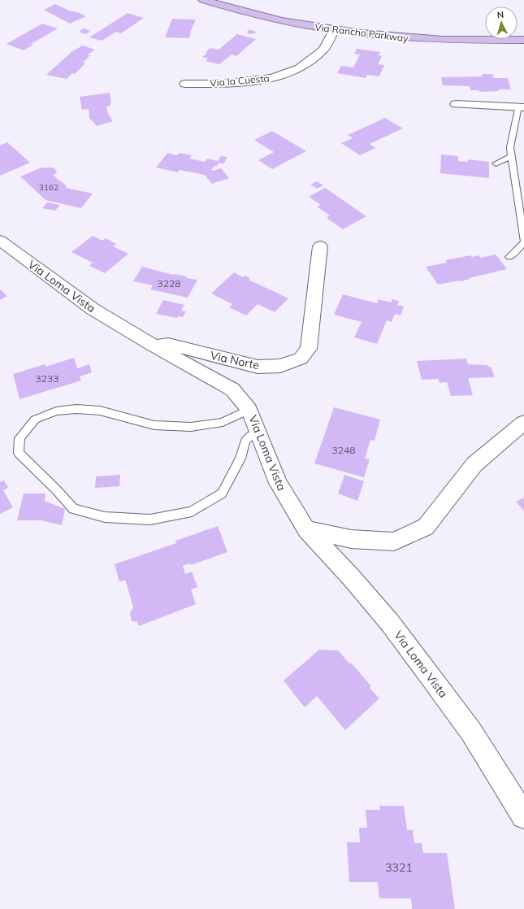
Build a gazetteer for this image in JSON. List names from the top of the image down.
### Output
{
  "streets": {
    "main road": ["Via Rancho Parkway"],
    "street": ["Via la Cuesta", "Via Loma Vista", "Via Norte"]
  },
  "crossings": [
    ["Via Rancho Parkway", "Via la Cuesta"],
    ["Via Loma Vista", "Via Norte"]
  ],
  "house_numbers": [
    "3162",
    "3228",
    "3233",
    "3248",
    "3321"
  ],
  "north": "top"
}
